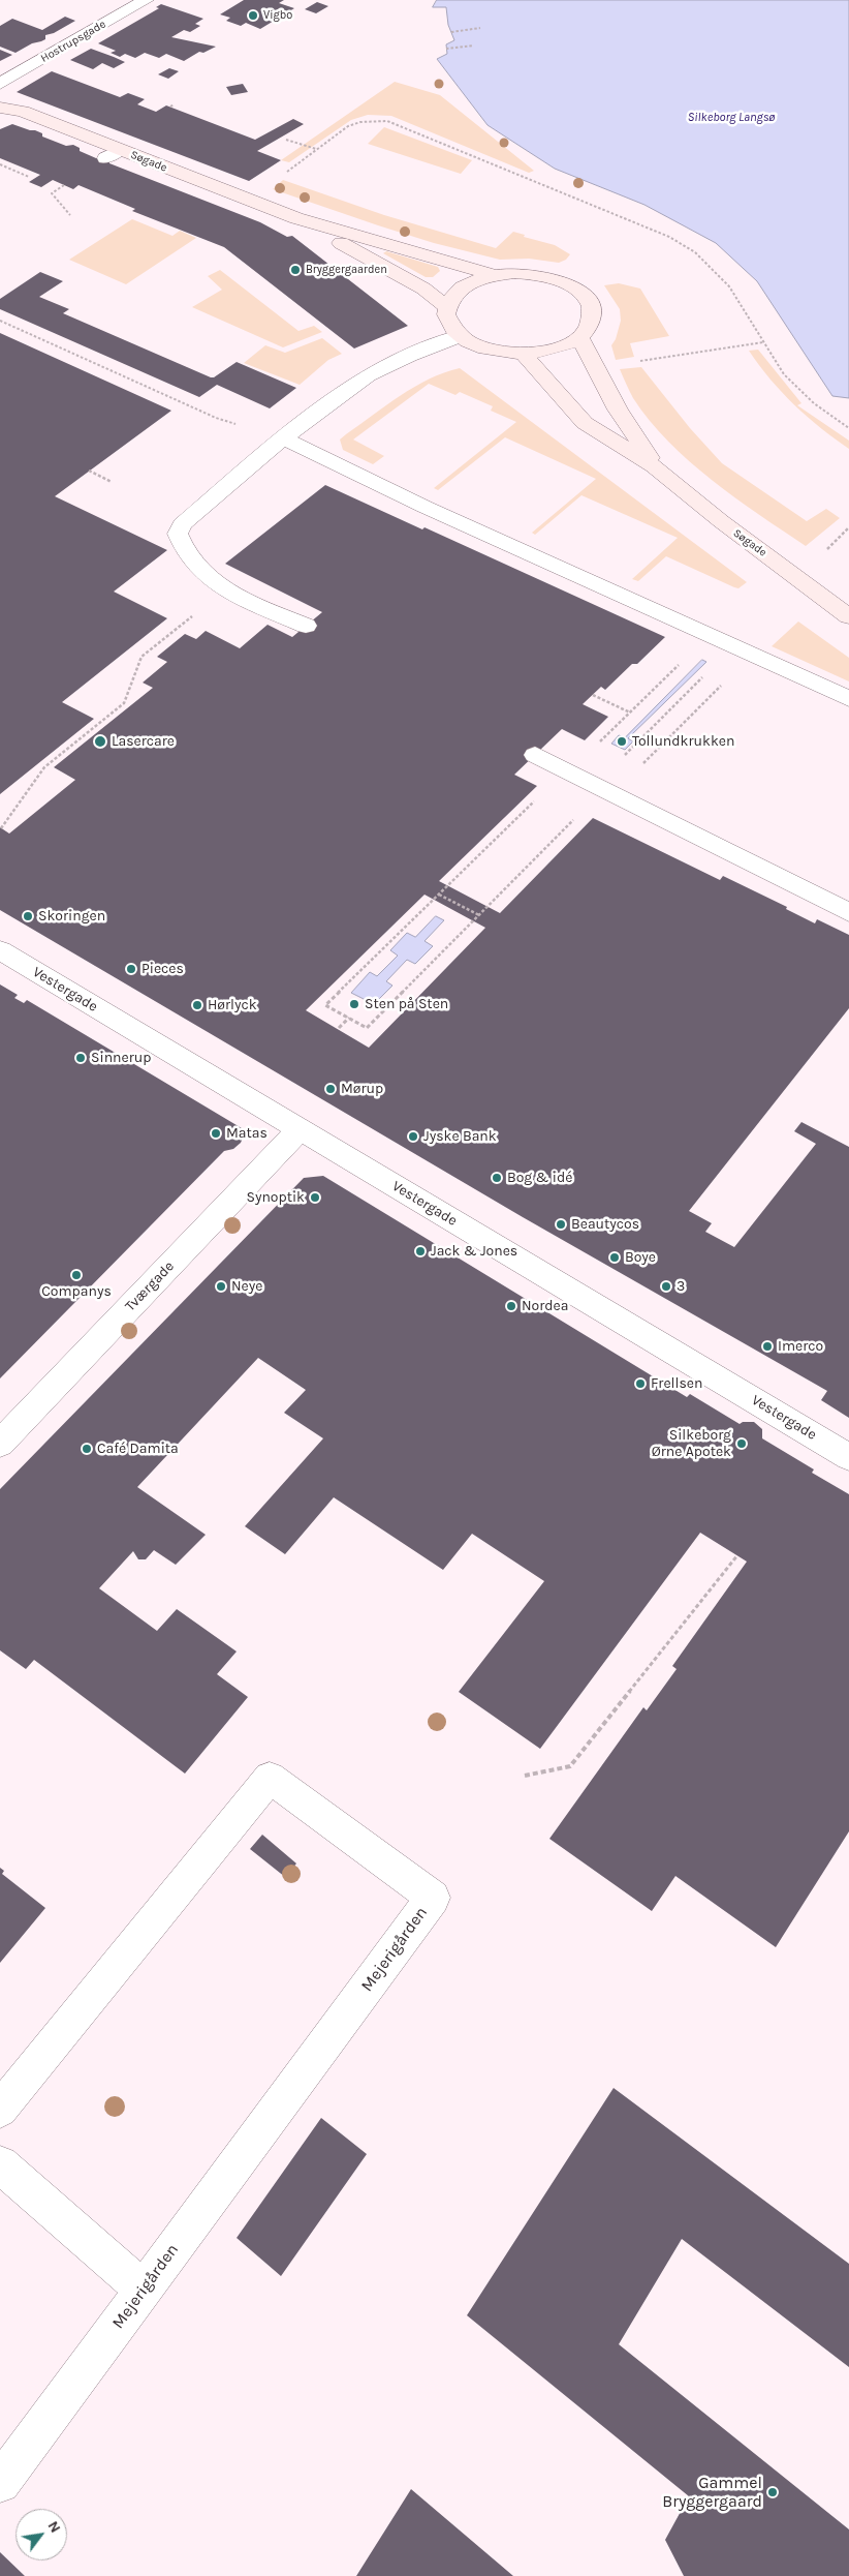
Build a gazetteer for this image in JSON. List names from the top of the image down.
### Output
{
  "streets": {
    "street": [
      "Hostrupsgade",
      "Søgade",
      "Vestergade",
      "Tværgade",
      "Mejerigården"
    ]
  },
  "crossings": [
    ["Vestergade", "Tværgade"]
  ],
  "water": ["Silkeborg Langsø"],
  "places": [
    "Vigbo",
    "Bryggergaarden",
    "Lasercare",
    "Tollundkrukken",
    "Skoringen",
    "Pieces",
    "Sten på Sten",
    "Hørlyck",
    "Sinnerup",
    "Mørup",
    "Matas",
    "Jyske Bank",
    "Bog & idé",
    "Synoptik",
    "Beautycos",
    "Jack & Jones",
    "Boye",
    "Companys",
    "Neye",
    "3",
    "Nordea",
    "Imerco",
    "Frellsen",
    "Silkeborg Ørne Apotek",
    "Café Damita",
    "Gammel Bryggergaard"
  ],
  "north": "top right"
}
